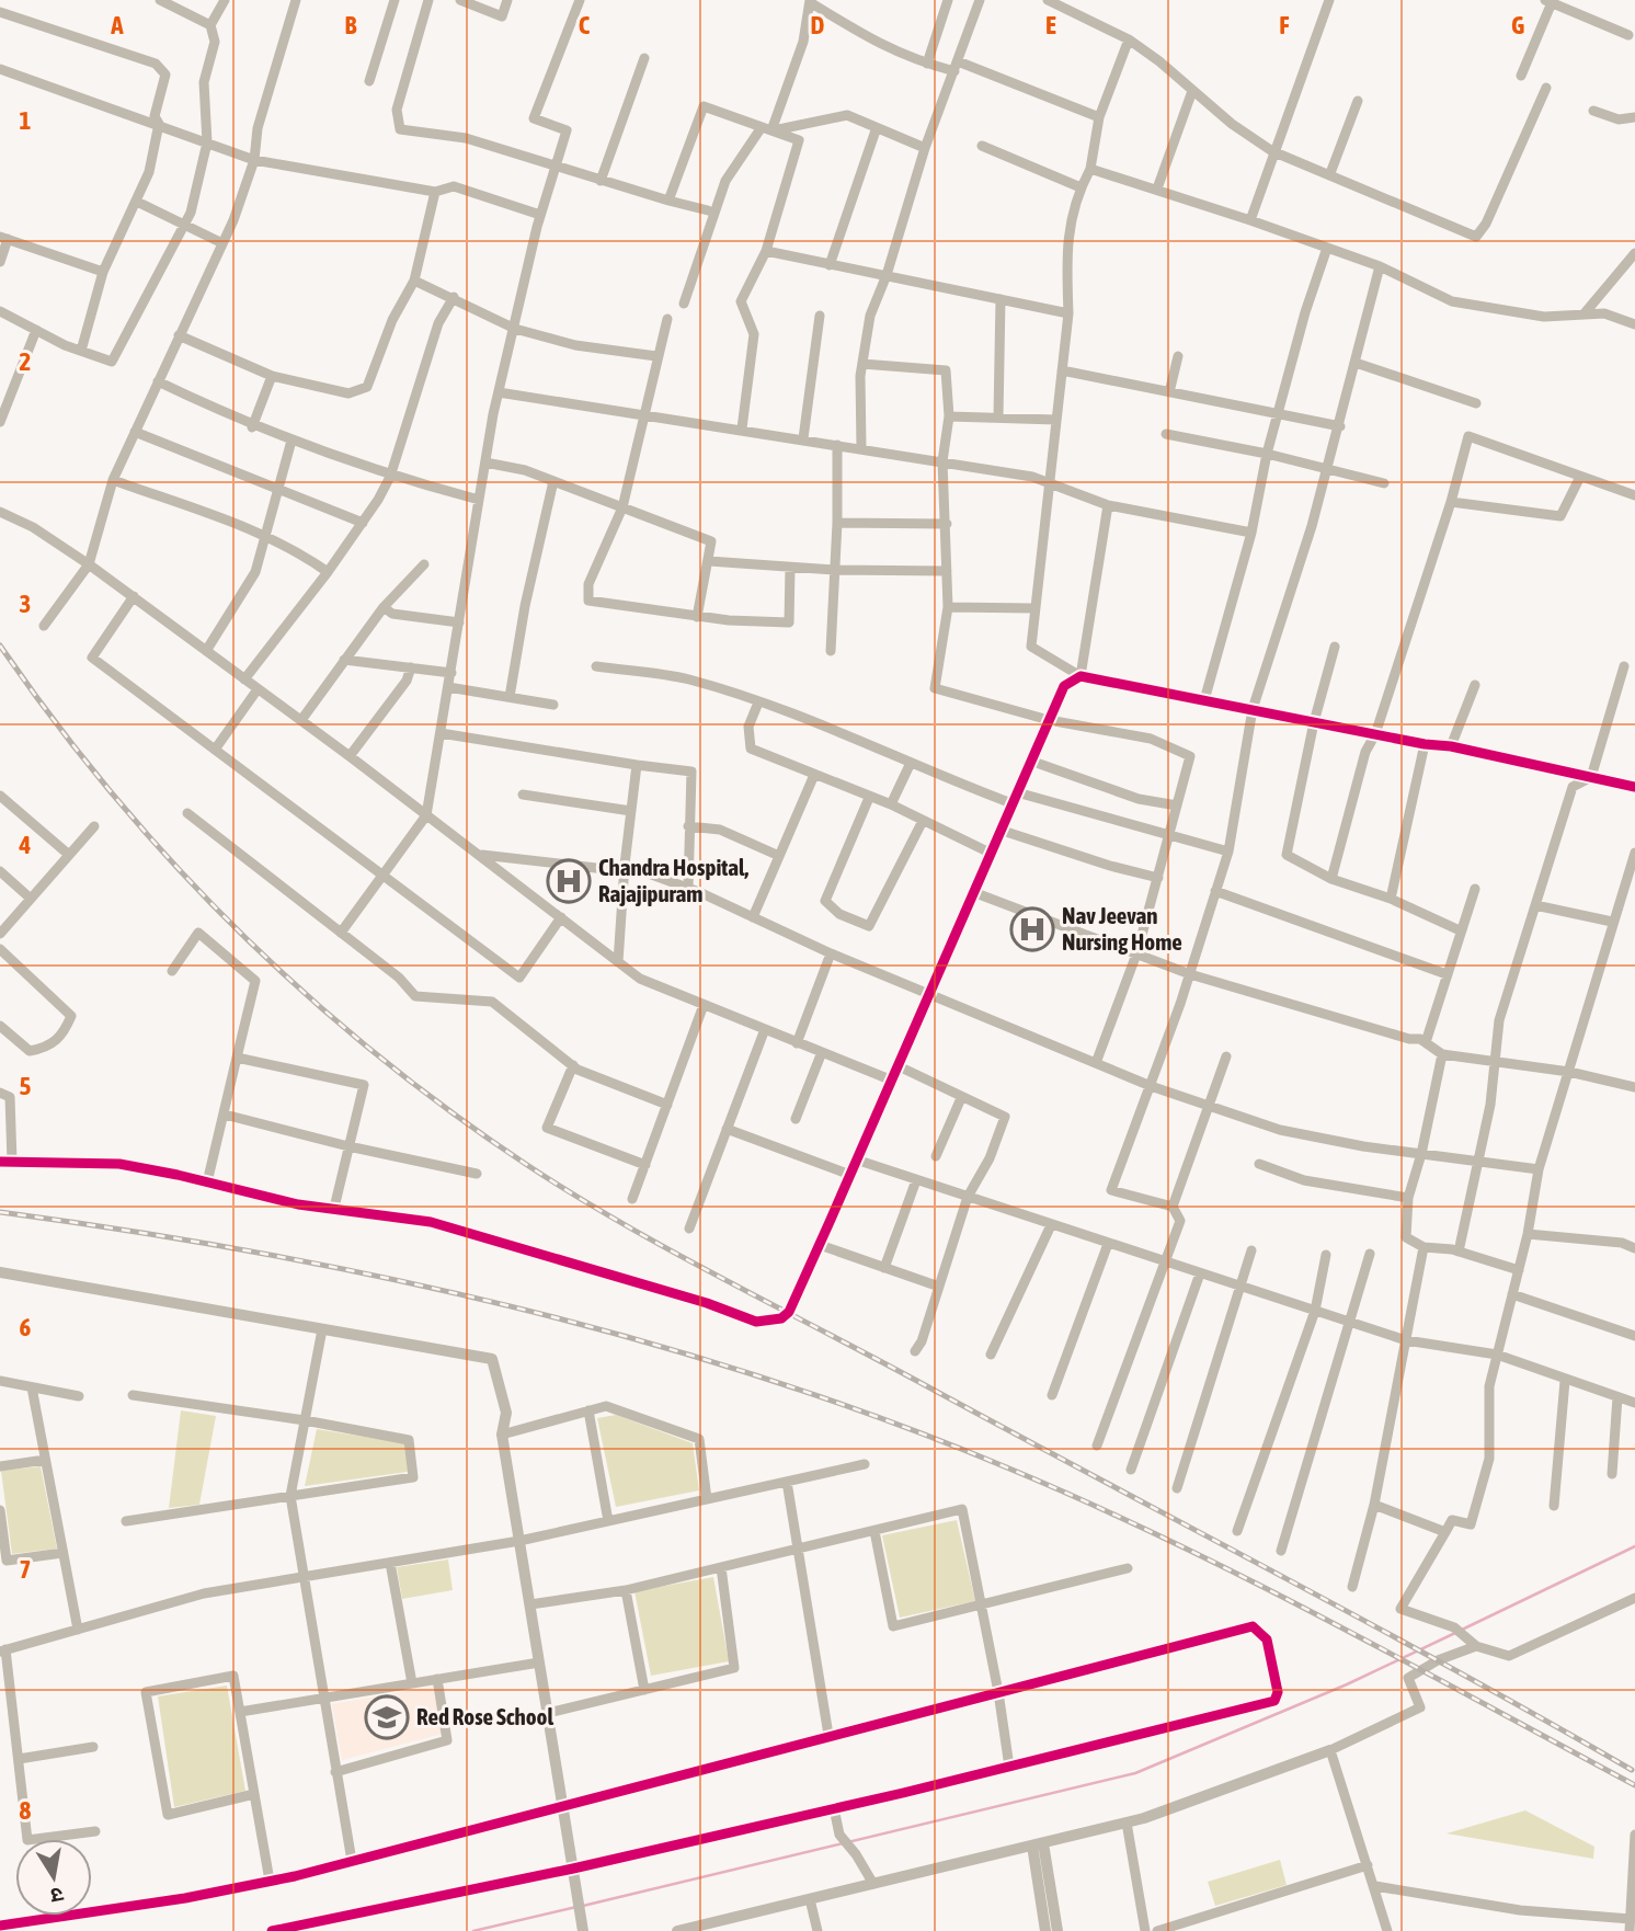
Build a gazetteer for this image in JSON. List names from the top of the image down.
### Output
{
  "places": {
    "hospital": ["Chandra Hospital, Rajajipuram", "Nav Jeevan Nursing Home"],
    "school or university": ["Red Rose School"]
  },
  "north": "bottom",
  "grid": {
    "columns": [
      "A",
      "B",
      "C",
      "D",
      "E",
      "F",
      "G"
    ],
    "rows": [
      "1",
      "2",
      "3",
      "4",
      "5",
      "6",
      "7",
      "8"
    ]
  }
}
